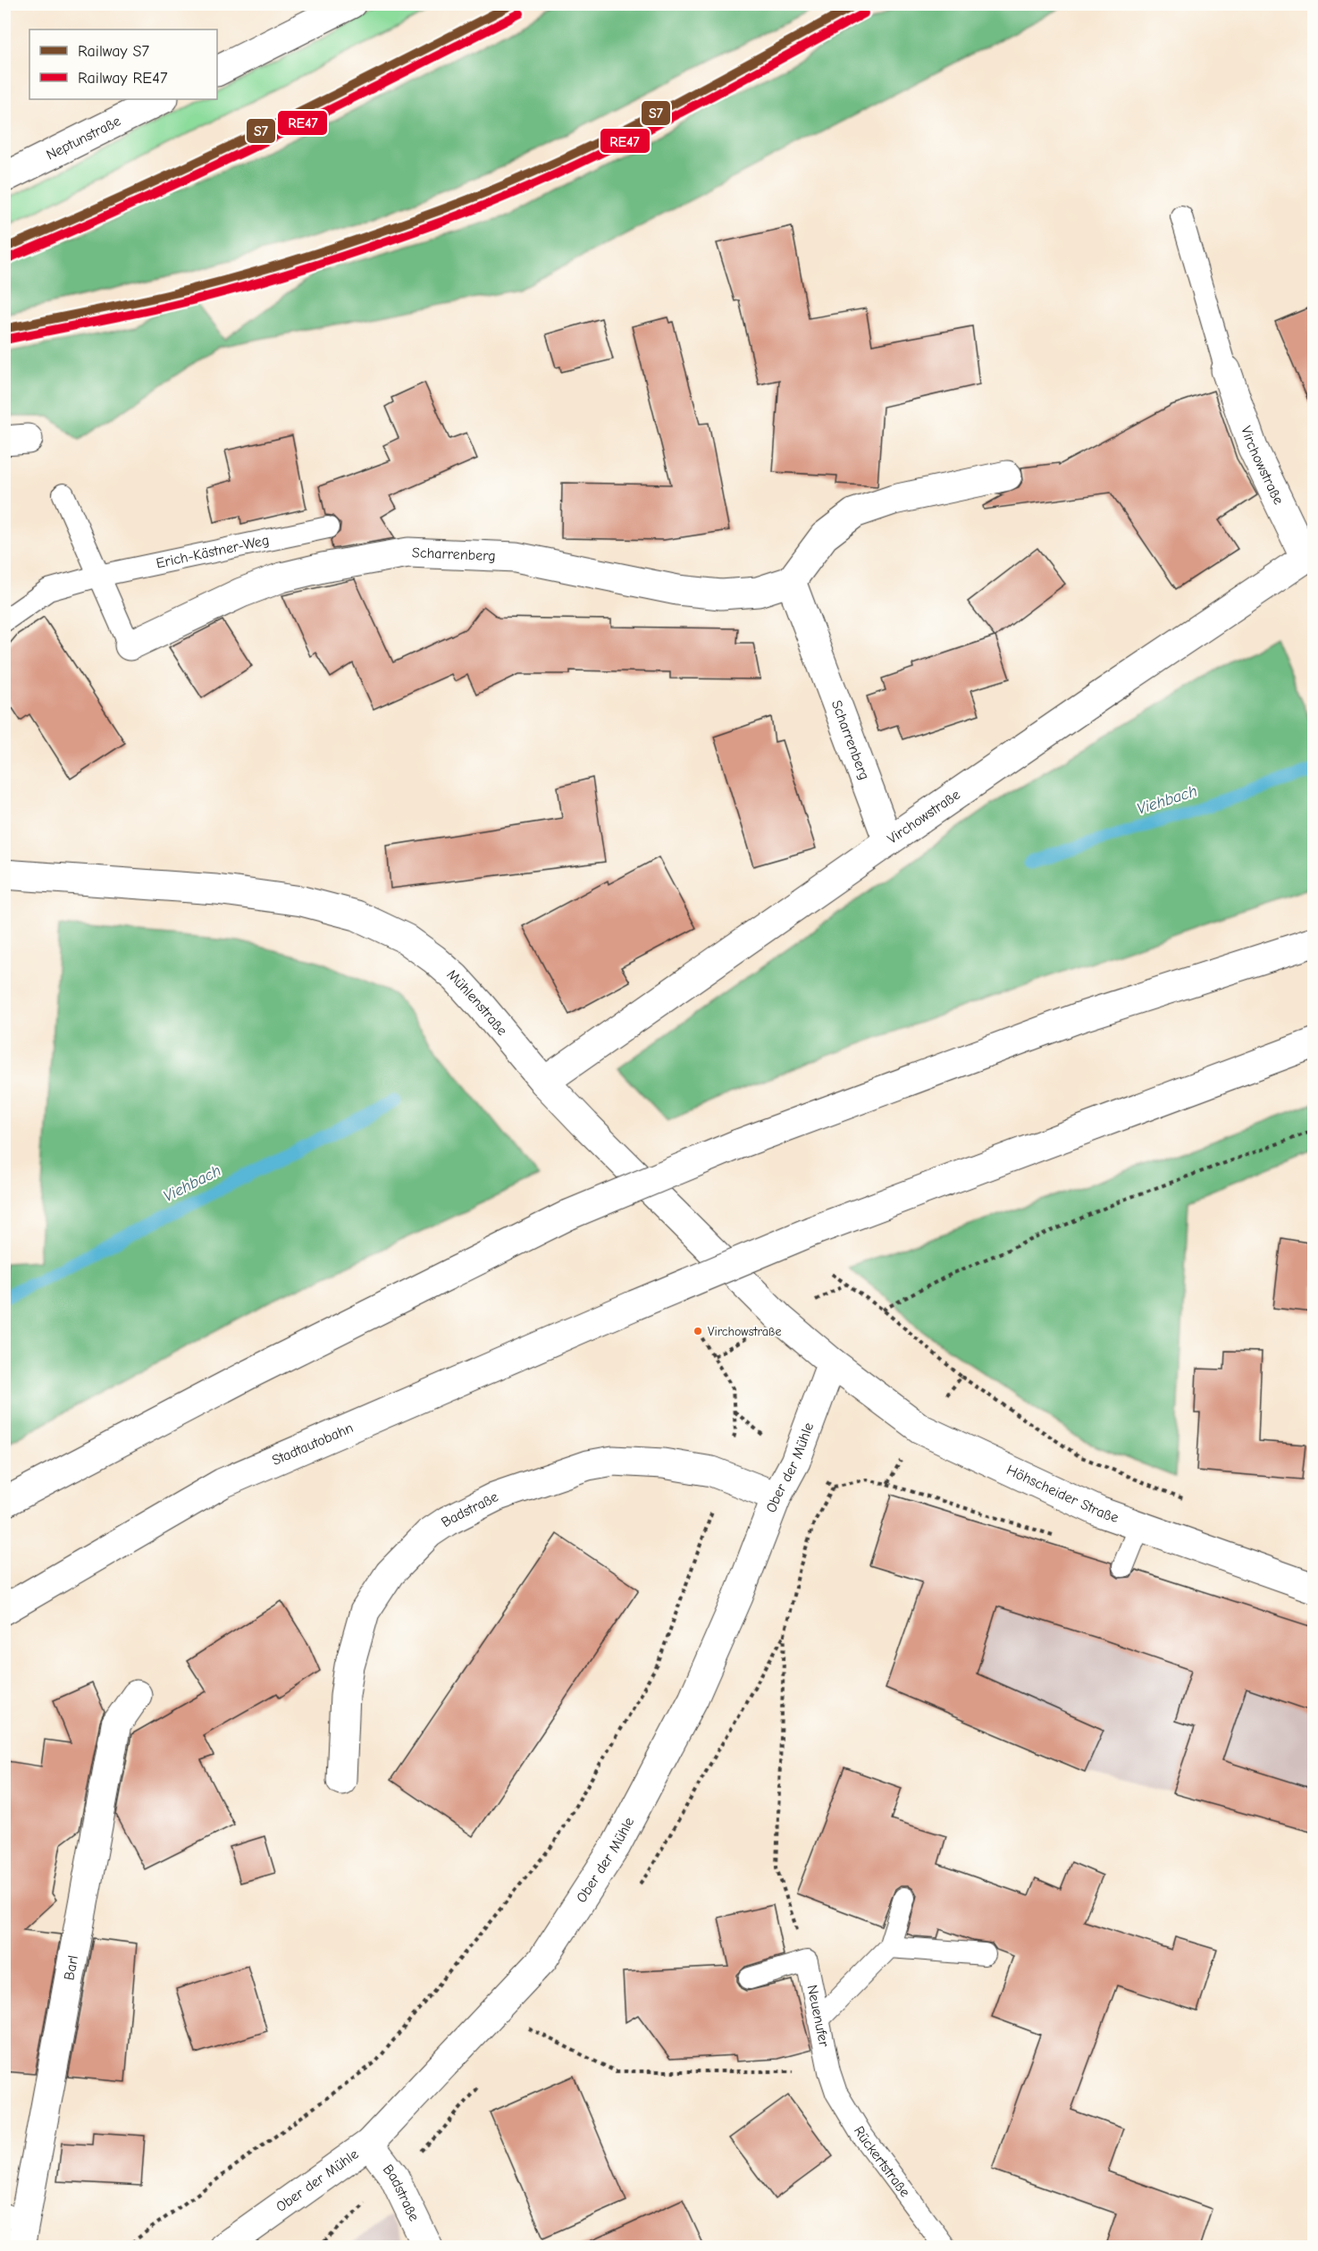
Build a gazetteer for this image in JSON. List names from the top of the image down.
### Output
{
  "streets": {
    "main road": [
      "Neptunstraße",
      "Virchowstraße",
      "Scharrenberg",
      "Mühlenstraße",
      "Stadtautobahn",
      "Ober der Mühle",
      "Höhscheider Straße",
      "Badstraße",
      "Barl"
    ],
    "lane": ["Erich-Kästner-Weg", "Neuenufer", "Rückertstraße"]
  },
  "crossings": [
    ["Virchowstraße", "Scharrenberg"],
    ["Virchowstraße", "Mühlenstraße"],
    ["Mühlenstraße", "Ober der Mühle"],
    ["Mühlenstraße", "Höhscheider Straße"],
    ["Ober der Mühle", "Höhscheider Straße"],
    ["Ober der Mühle", "Badstraße"],
    ["Neuenufer", "Rückertstraße"]
  ],
  "water": ["Viehbach"],
  "places": ["Virchowstraße"],
  "lines": ["rail line S7", "rail line RE47"],
  "legend": ["Railway S7", "Railway RE47"]
}
